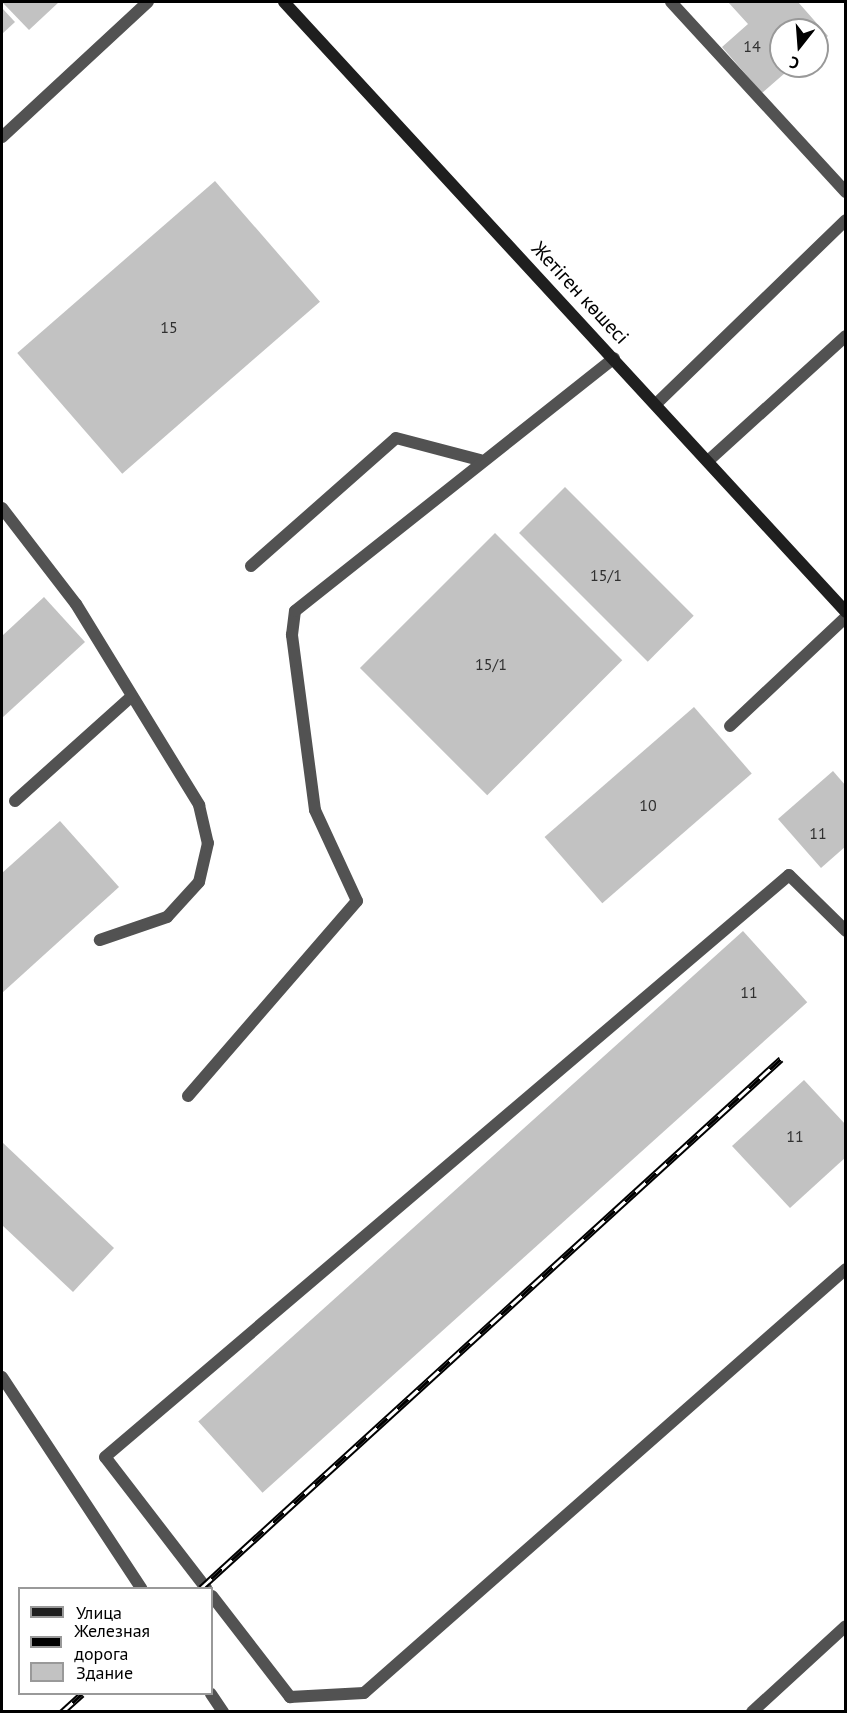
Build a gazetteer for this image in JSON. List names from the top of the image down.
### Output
{
  "streets": {
    "street": ["Жетіген көшесі"]
  },
  "house_numbers": [
    "14",
    "15",
    "15/1",
    "15/1",
    "10",
    "11",
    "11",
    "11"
  ],
  "legend": ["Улица", "Железная дорога", "Здание"],
  "north": "bottom"
}
